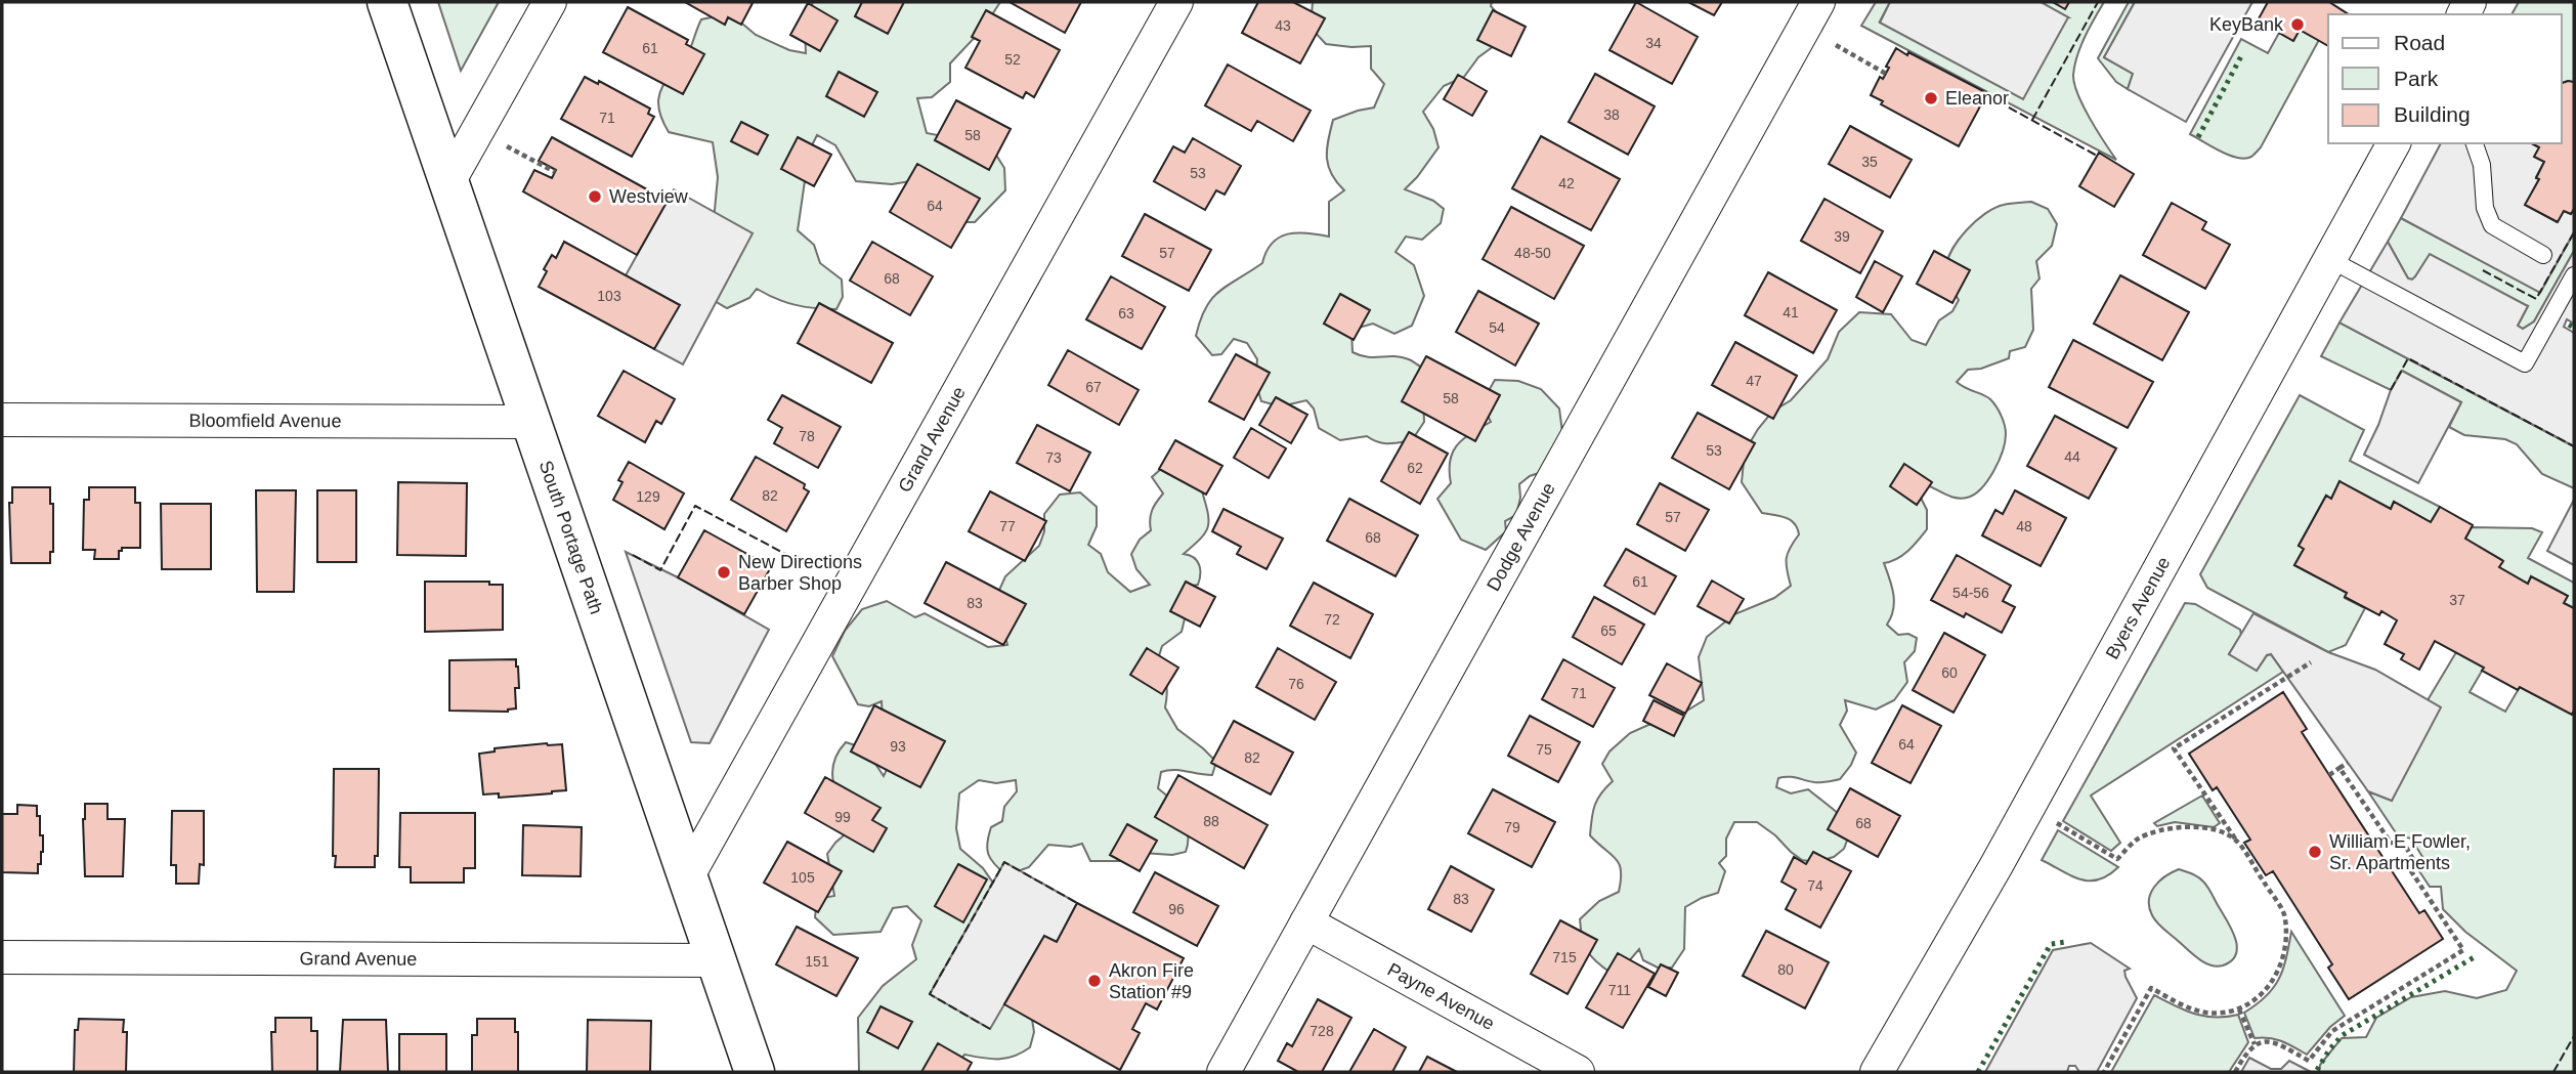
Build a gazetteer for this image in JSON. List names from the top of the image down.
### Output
{
  "streets": {
    "main road": ["South Portage Path"],
    "street": [
      "Bloomfield Avenue",
      "Grand Avenue",
      "Dodge Avenue",
      "Byers Avenue",
      "Payne Avenue"
    ]
  },
  "crossings": [
    ["Bloomfield Avenue", "South Portage Path"],
    ["Grand Avenue", "South Portage Path"],
    ["Dodge Avenue", "Payne Avenue"]
  ],
  "places": [
    "KeyBank",
    "Eleanor",
    "Westview",
    "New Directions Barber Shop",
    "William E Fowler, Sr. Apartments",
    "Akron Fire Station #9"
  ],
  "house_numbers": [
    "43",
    "34",
    "61",
    "52",
    "38",
    "71",
    "58",
    "35",
    "53",
    "42",
    "64",
    "39",
    "57",
    "48-50",
    "68",
    "103",
    "41",
    "63",
    "54",
    "47",
    "67",
    "58",
    "78",
    "53",
    "44",
    "73",
    "62",
    "82",
    "129",
    "57",
    "77",
    "48",
    "68",
    "61",
    "54-56",
    "37",
    "83",
    "72",
    "65",
    "60",
    "76",
    "71",
    "64",
    "93",
    "75",
    "82",
    "99",
    "88",
    "68",
    "79",
    "105",
    "74",
    "83",
    "96",
    "715",
    "151",
    "80",
    "711",
    "728"
  ],
  "legend": ["Road", "Park", "Building"]
}
